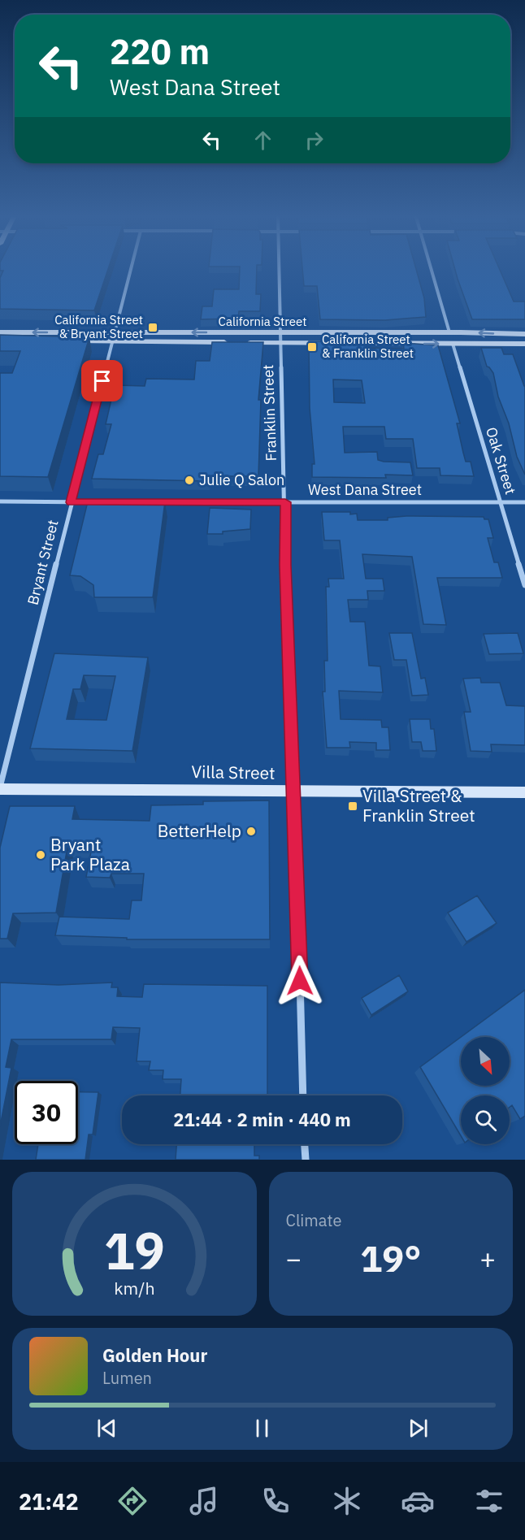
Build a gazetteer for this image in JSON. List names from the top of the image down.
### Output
{
  "streets": {
    "main road": ["California Street", "Villa Street"],
    "street": [
      "Franklin Street",
      "Oak Street",
      "West Dana Street",
      "Bryant Street"
    ]
  },
  "crossings": [
    ["California Street", "Franklin Street"],
    ["California Street", "Oak Street"],
    ["California Street", "Bryant Street"],
    ["Franklin Street", "West Dana Street"],
    ["Franklin Street", "Villa Street"],
    ["Oak Street", "West Dana Street"],
    ["Bryant Street", "Villa Street"]
  ],
  "places": {
    "transit": ["California Street & Bryant Street", "California Street & Franklin Street", "Villa Street & Franklin Street"],
    "other": ["Julie Q Salon", "BetterHelp", "Bryant Park Plaza"]
  },
  "north": "bottom right",
  "page": {
    "turn": ["220 m", "West Dana Street"],
    "limit": "30",
    "trip": "21:44 · 2 min · 440 m",
    "tile": "Climate",
    "heat": ["−", "19°", "+"],
    "song": ["Golden Hour", "Lumen"],
    "tabs": "21:42",
    "gauge": ["19", "km/h"]
  }
}
